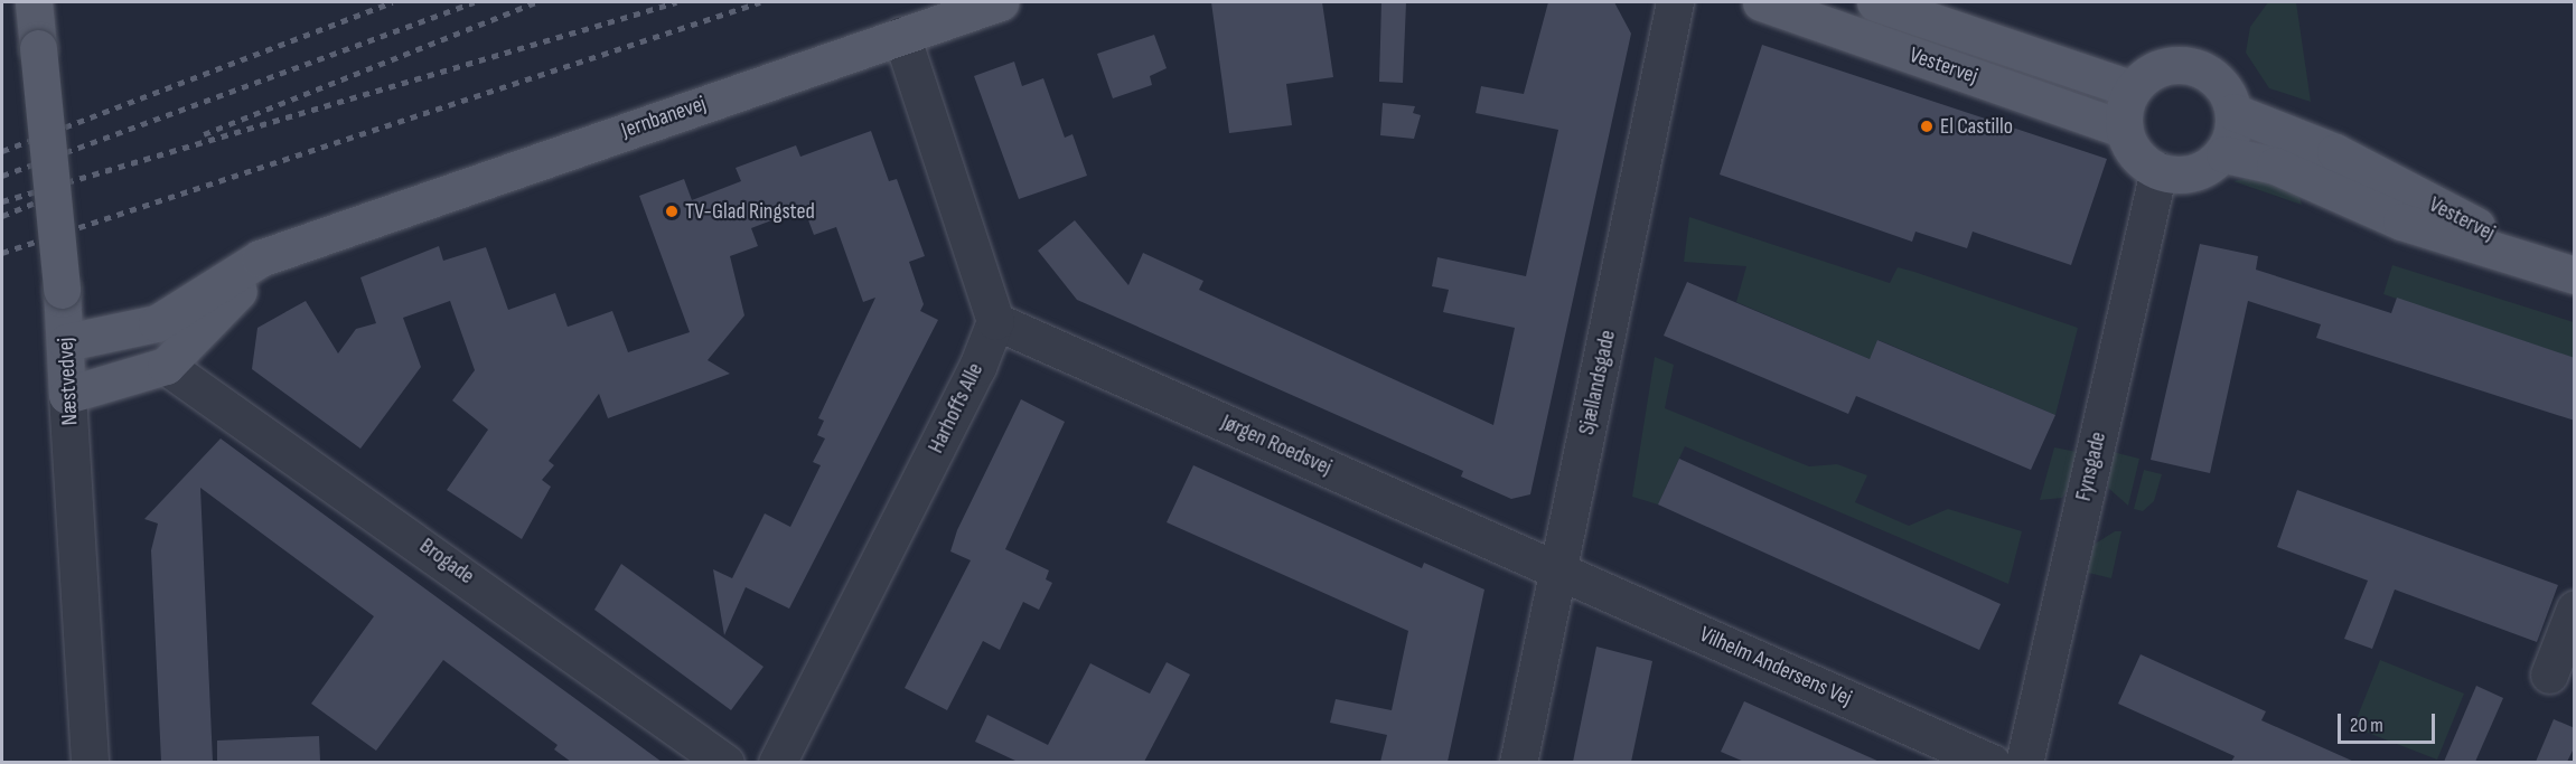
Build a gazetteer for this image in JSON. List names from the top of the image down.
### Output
{
  "streets": {
    "main road": ["Vestervej", "Jernbanevej", "Næstvedvej"],
    "street": [
      "Sjællandsgade",
      "Harhoffs Alle",
      "Jørgen Roedsvej",
      "Fynsgade",
      "Brogade",
      "Vilhelm Andersens Vej"
    ]
  },
  "crossings": [
    ["Vestervej", "Fynsgade"],
    ["Jernbanevej", "Næstvedvej"],
    ["Jernbanevej", "Brogade"],
    ["Sjællandsgade", "Jørgen Roedsvej"],
    ["Sjællandsgade", "Vilhelm Andersens Vej"],
    ["Harhoffs Alle", "Jørgen Roedsvej"],
    ["Jørgen Roedsvej", "Vilhelm Andersens Vej"]
  ],
  "places": ["El Castillo", "TV-Glad Ringsted"],
  "scale_bar": "20 m"
}
